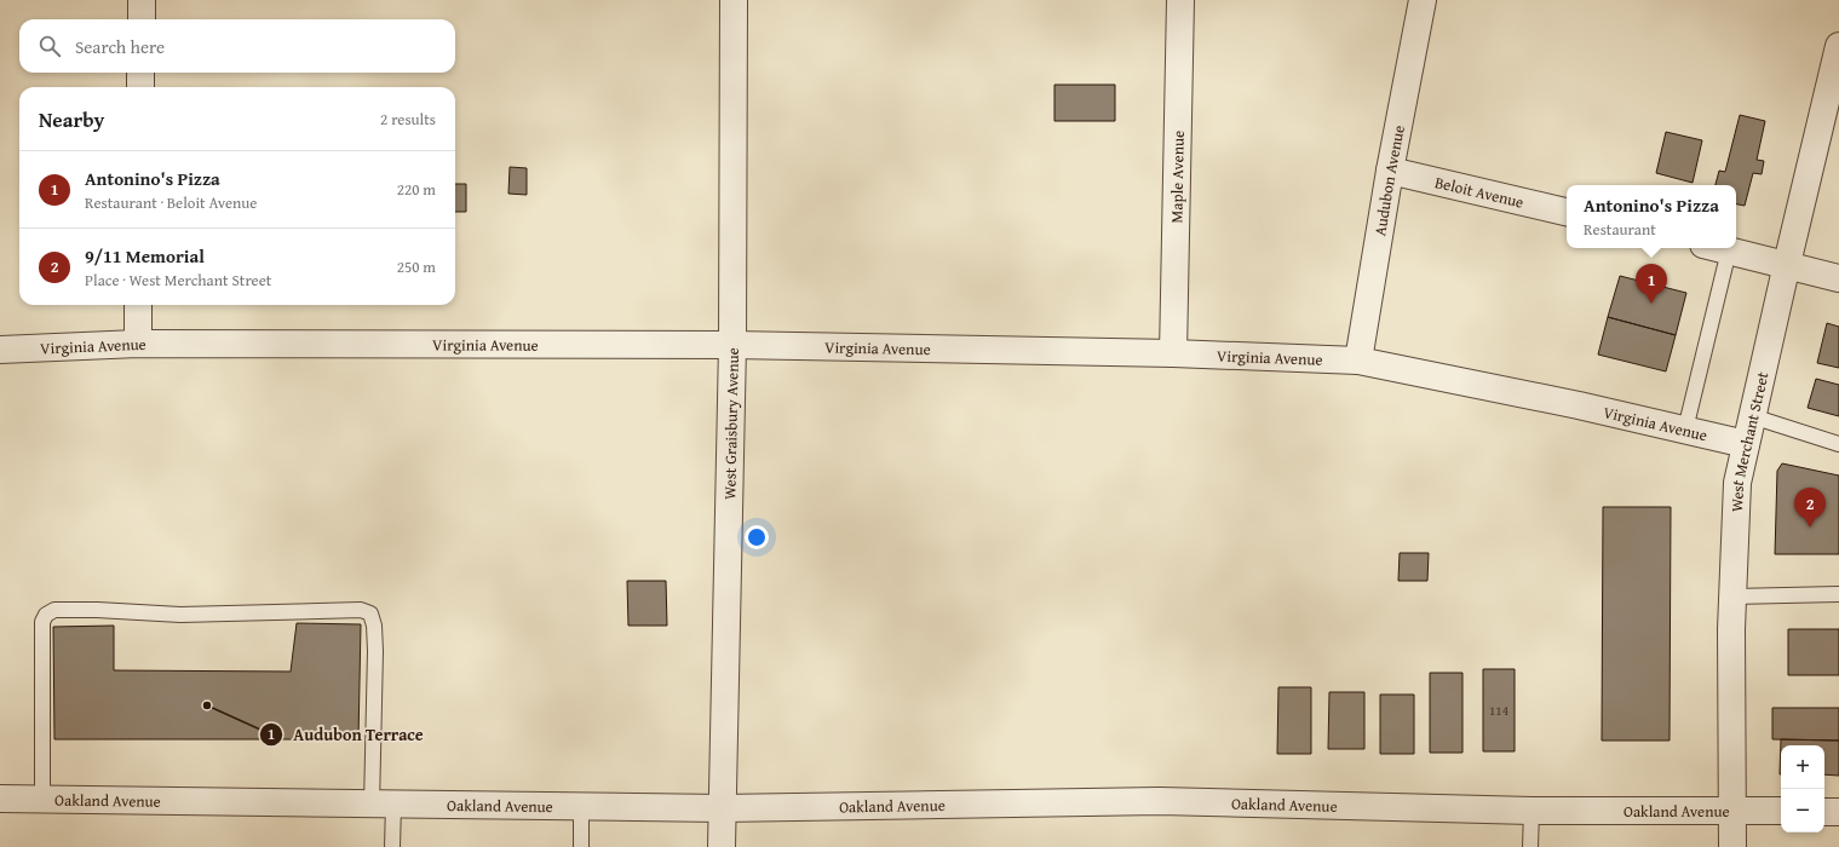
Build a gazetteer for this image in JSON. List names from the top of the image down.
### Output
{
  "streets": {
    "street": [
      "Maple Avenue",
      "Audubon Avenue",
      "Beloit Avenue",
      "Virginia Avenue",
      "West Graisbury Avenue",
      "West Merchant Street",
      "Oakland Avenue"
    ]
  },
  "crossings": [
    ["Maple Avenue", "Virginia Avenue"],
    ["Audubon Avenue", "Beloit Avenue"],
    ["Audubon Avenue", "Virginia Avenue"],
    ["Virginia Avenue", "West Graisbury Avenue"],
    ["Virginia Avenue", "West Merchant Street"],
    ["West Graisbury Avenue", "Oakland Avenue"],
    ["West Merchant Street", "Oakland Avenue"]
  ],
  "places": ["Audubon Terrace"],
  "house_numbers": ["114"],
  "page": {
    "search": "Search here",
    "heading": ["Nearby", "2 results"],
    "list": [
      {
        "mark": "1",
        "name": "Antonino's Pizza",
        "note": "Restaurant · Beloit Avenue",
        "value": "220 m"
      },
      {
        "mark": "2",
        "name": "9/11 Memorial",
        "note": "Place · West Merchant Street",
        "value": "250 m"
      }
    ],
    "popup": ["Antonino's Pizza", "Restaurant"],
    "pins": ["1", "2"],
    "map_buttons": ["+", "−"]
  }
}
